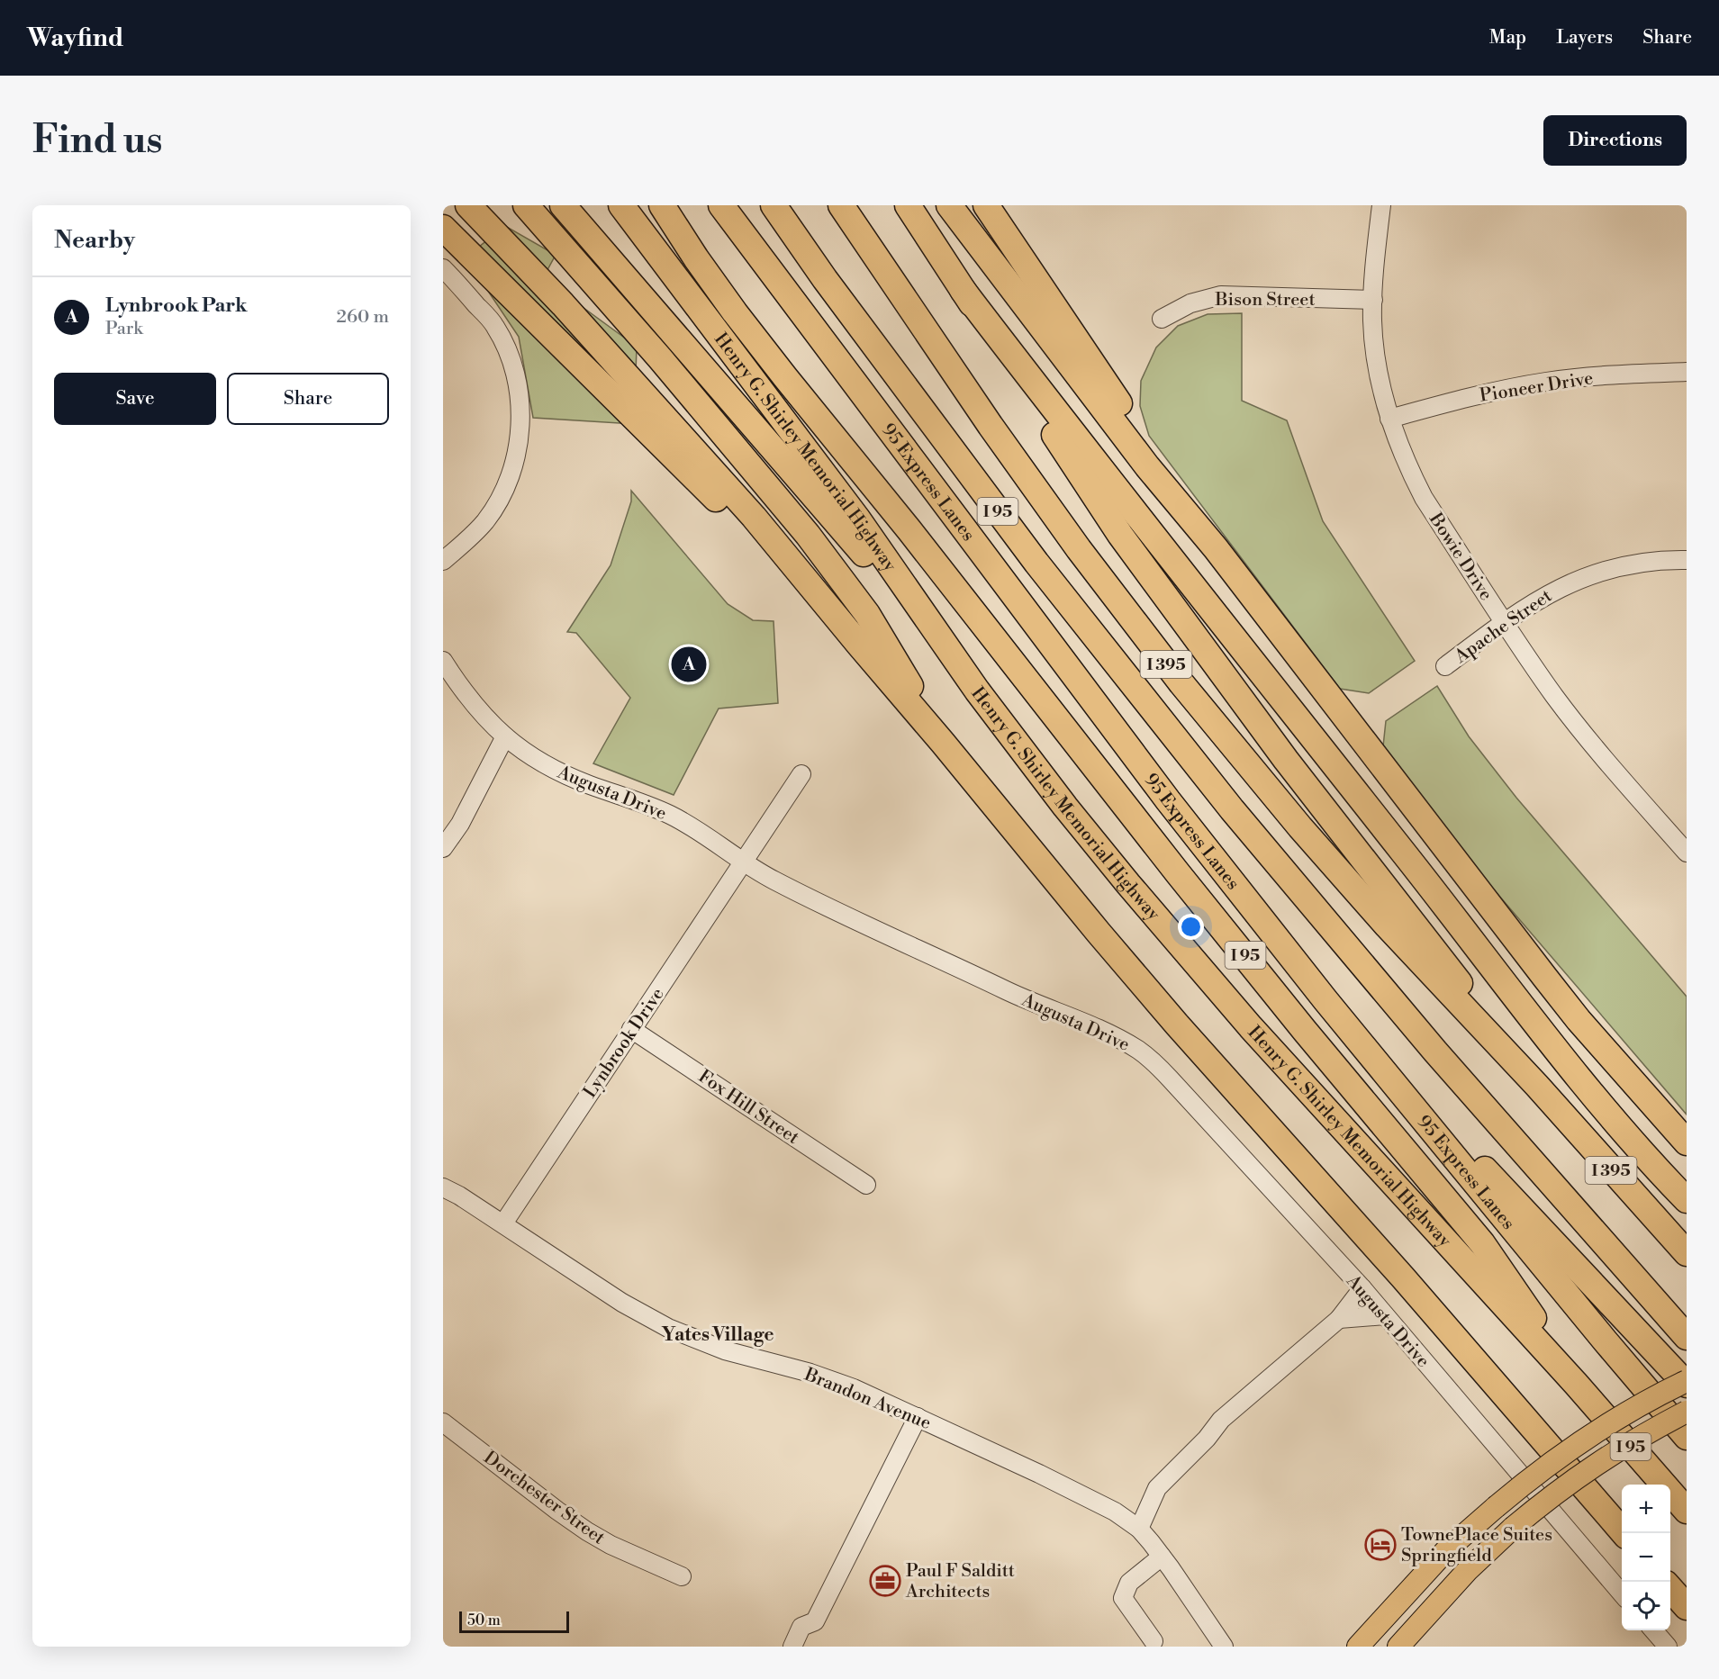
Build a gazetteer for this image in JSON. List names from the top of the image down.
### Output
{
  "streets": {
    "highway": [
      "Henry G. Shirley Memorial Highway",
      "95 Express Lanes",
      "I 95",
      "I 395"
    ],
    "street": [
      "Bison Street",
      "Pioneer Drive",
      "Bowie Drive",
      "Apache Street",
      "Augusta Drive",
      "Lynbrook Drive",
      "Fox Hill Street",
      "Brandon Avenue",
      "Dorchester Street"
    ]
  },
  "crossings": [
    ["Bison Street", "Bowie Drive"],
    ["Pioneer Drive", "Bowie Drive"],
    ["Henry G. Shirley Memorial Highway", "I 95"],
    ["Bowie Drive", "Apache Street"],
    ["Augusta Drive", "Lynbrook Drive"],
    ["Lynbrook Drive", "Fox Hill Street"],
    ["Lynbrook Drive", "Brandon Avenue"]
  ],
  "districts": ["Yates Village"],
  "places": {
    "hotel": ["TownePlace Suites Springfield"],
    "office": ["Paul F Salditt Architects"]
  },
  "scale_bar": "50 m",
  "page": {
    "header": "Wayfind",
    "nav": ["Map", "Layers", "Share"],
    "buttons": [
      "Directions",
      ["Save", "Share"]
    ],
    "title": "Find us",
    "heading": "Nearby",
    "list": [
      {
        "mark": "A",
        "name": "Lynbrook Park",
        "note": "Park",
        "value": "260 m"
      }
    ],
    "pins": "A",
    "map_buttons": ["+", "−"],
    "scale": "50 m"
  }
}
